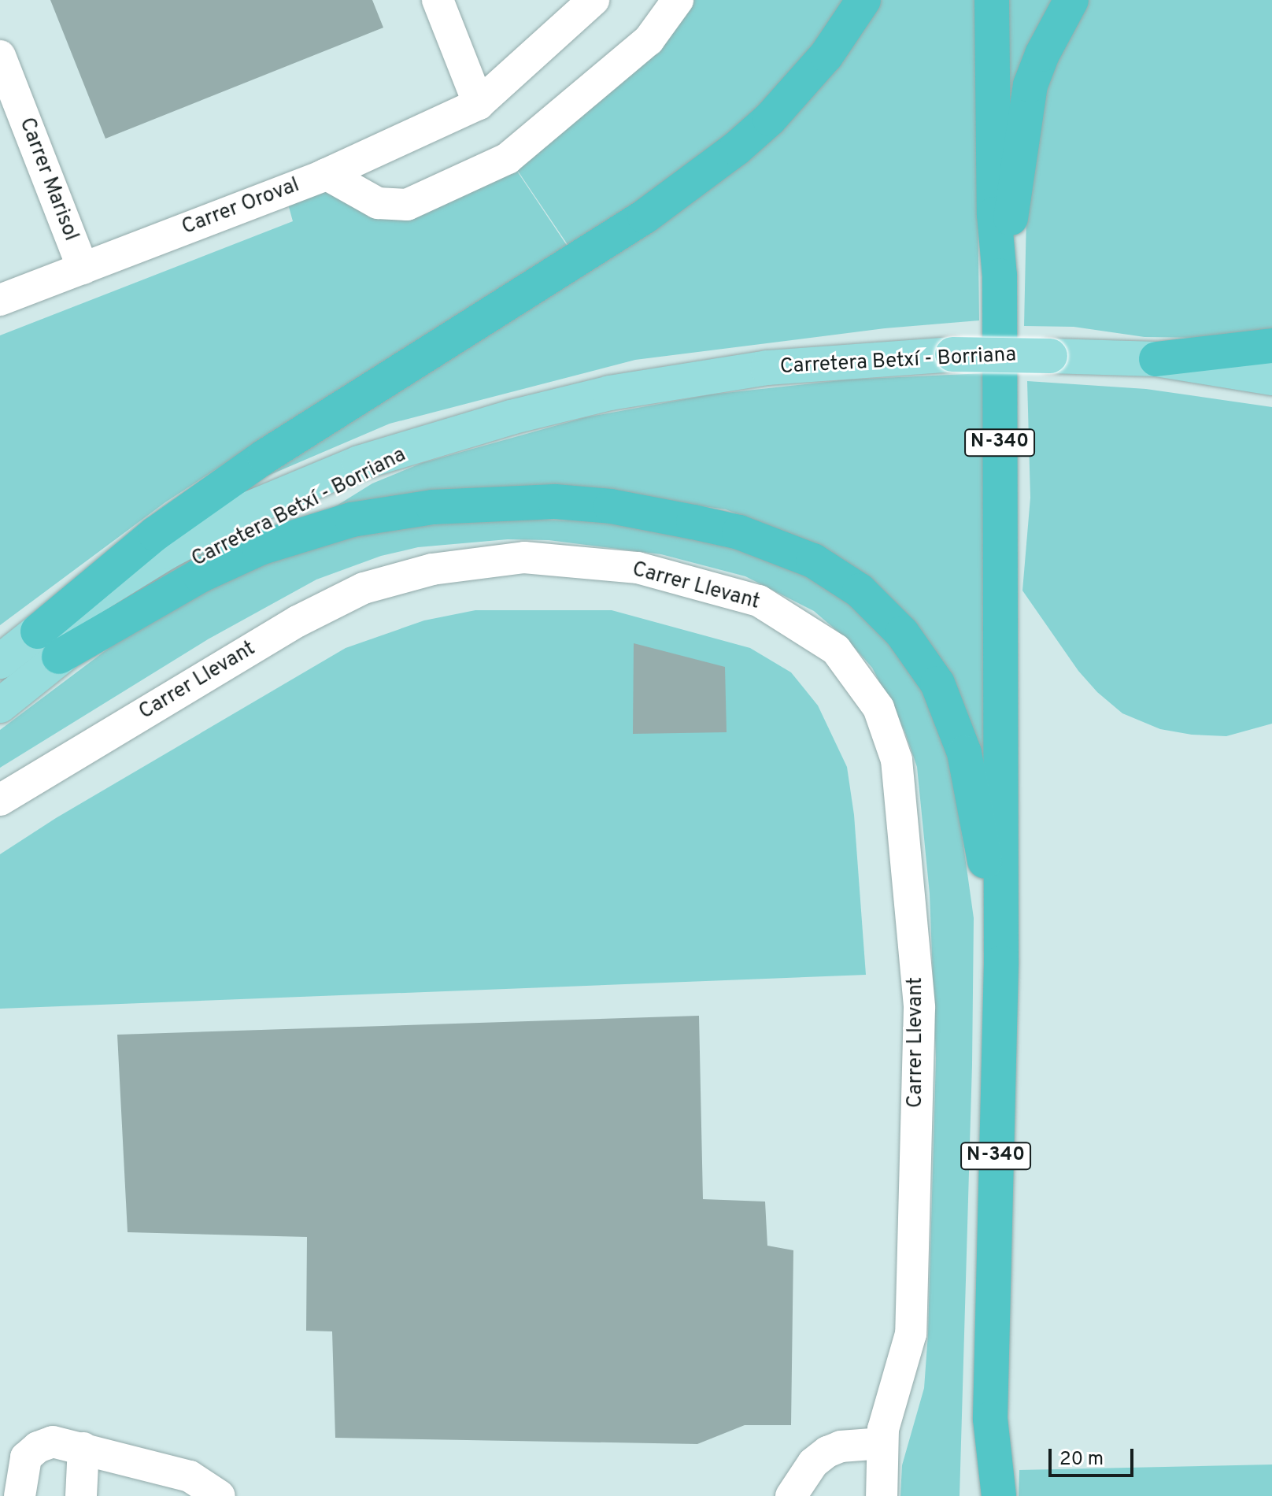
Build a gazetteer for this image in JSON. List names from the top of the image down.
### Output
{
  "streets": {
    "highway": ["N-340"],
    "main road": ["Carretera Betxí - Borriana"],
    "street": ["Carrer Marisol", "Carrer Oroval", "Carrer Llevant"]
  },
  "crossings": [
    ["Carrer Marisol", "Carrer Oroval"]
  ],
  "scale_bar": "20 m"
}
